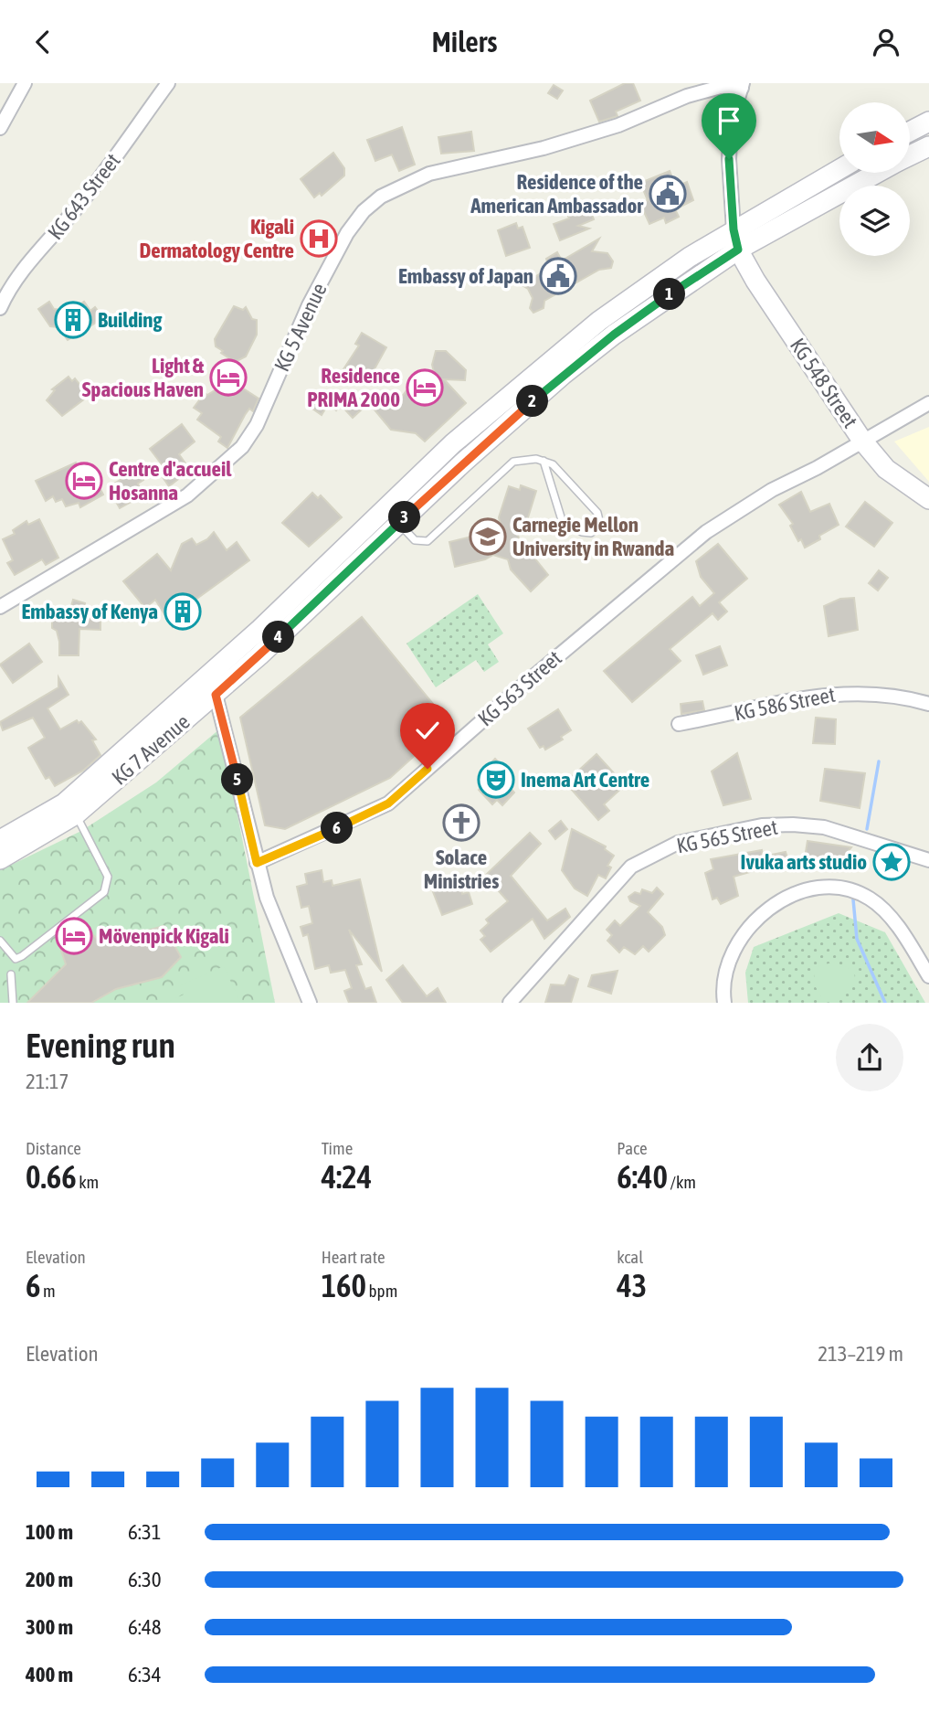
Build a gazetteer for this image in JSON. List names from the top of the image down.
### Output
{
  "streets": {
    "main road": ["KG 548 Street", "KG 7 Avenue"],
    "street": [
      "KG 643 Street",
      "KG 5 Avenue",
      "KG 563 Street",
      "KG 586 Street",
      "KG 565 Street"
    ]
  },
  "crossings": [
    ["KG 548 Street", "KG 563 Street"],
    ["KG 548 Street", "KG 7 Avenue"]
  ],
  "places": {
    "public building": ["Residence of the American Ambassador", "Embassy of Japan"],
    "hospital": ["Kigali Dermatology Centre"],
    "building": ["Building", "Embassy of Kenya"],
    "hotel": [
      "Light & Spacious Haven",
      "Residence PRIMA 2000",
      "Centre d'accueil Hosanna",
      "Mövenpick Kigali"
    ],
    "school or university": ["Carnegie Mellon University in Rwanda"],
    "theatre": ["Inema Art Centre"],
    "church": ["Solace Ministries"],
    "place": ["Ivuka arts studio"]
  },
  "north": "right",
  "page": {
    "header": "Milers",
    "pins": [
      "1",
      "2",
      "3",
      "4",
      "5",
      "6"
    ],
    "heading": ["Evening run", "21:17"],
    "stats": [
      ["Distance", "0.66 km"],
      ["Time", "4:24"],
      ["Pace", "6:40 /km"],
      ["Elevation", "6 m"],
      ["Heart rate", "160 bpm"],
      ["kcal", "43"]
    ],
    "chart": ["Elevation", "213–219 m"],
    "list": [
      {
        "name": "100 m",
        "note": "6:31"
      },
      {
        "name": "200 m",
        "note": "6:30"
      },
      {
        "name": "300 m",
        "note": "6:48"
      },
      {
        "name": "400 m",
        "note": "6:34"
      }
    ]
  }
}
